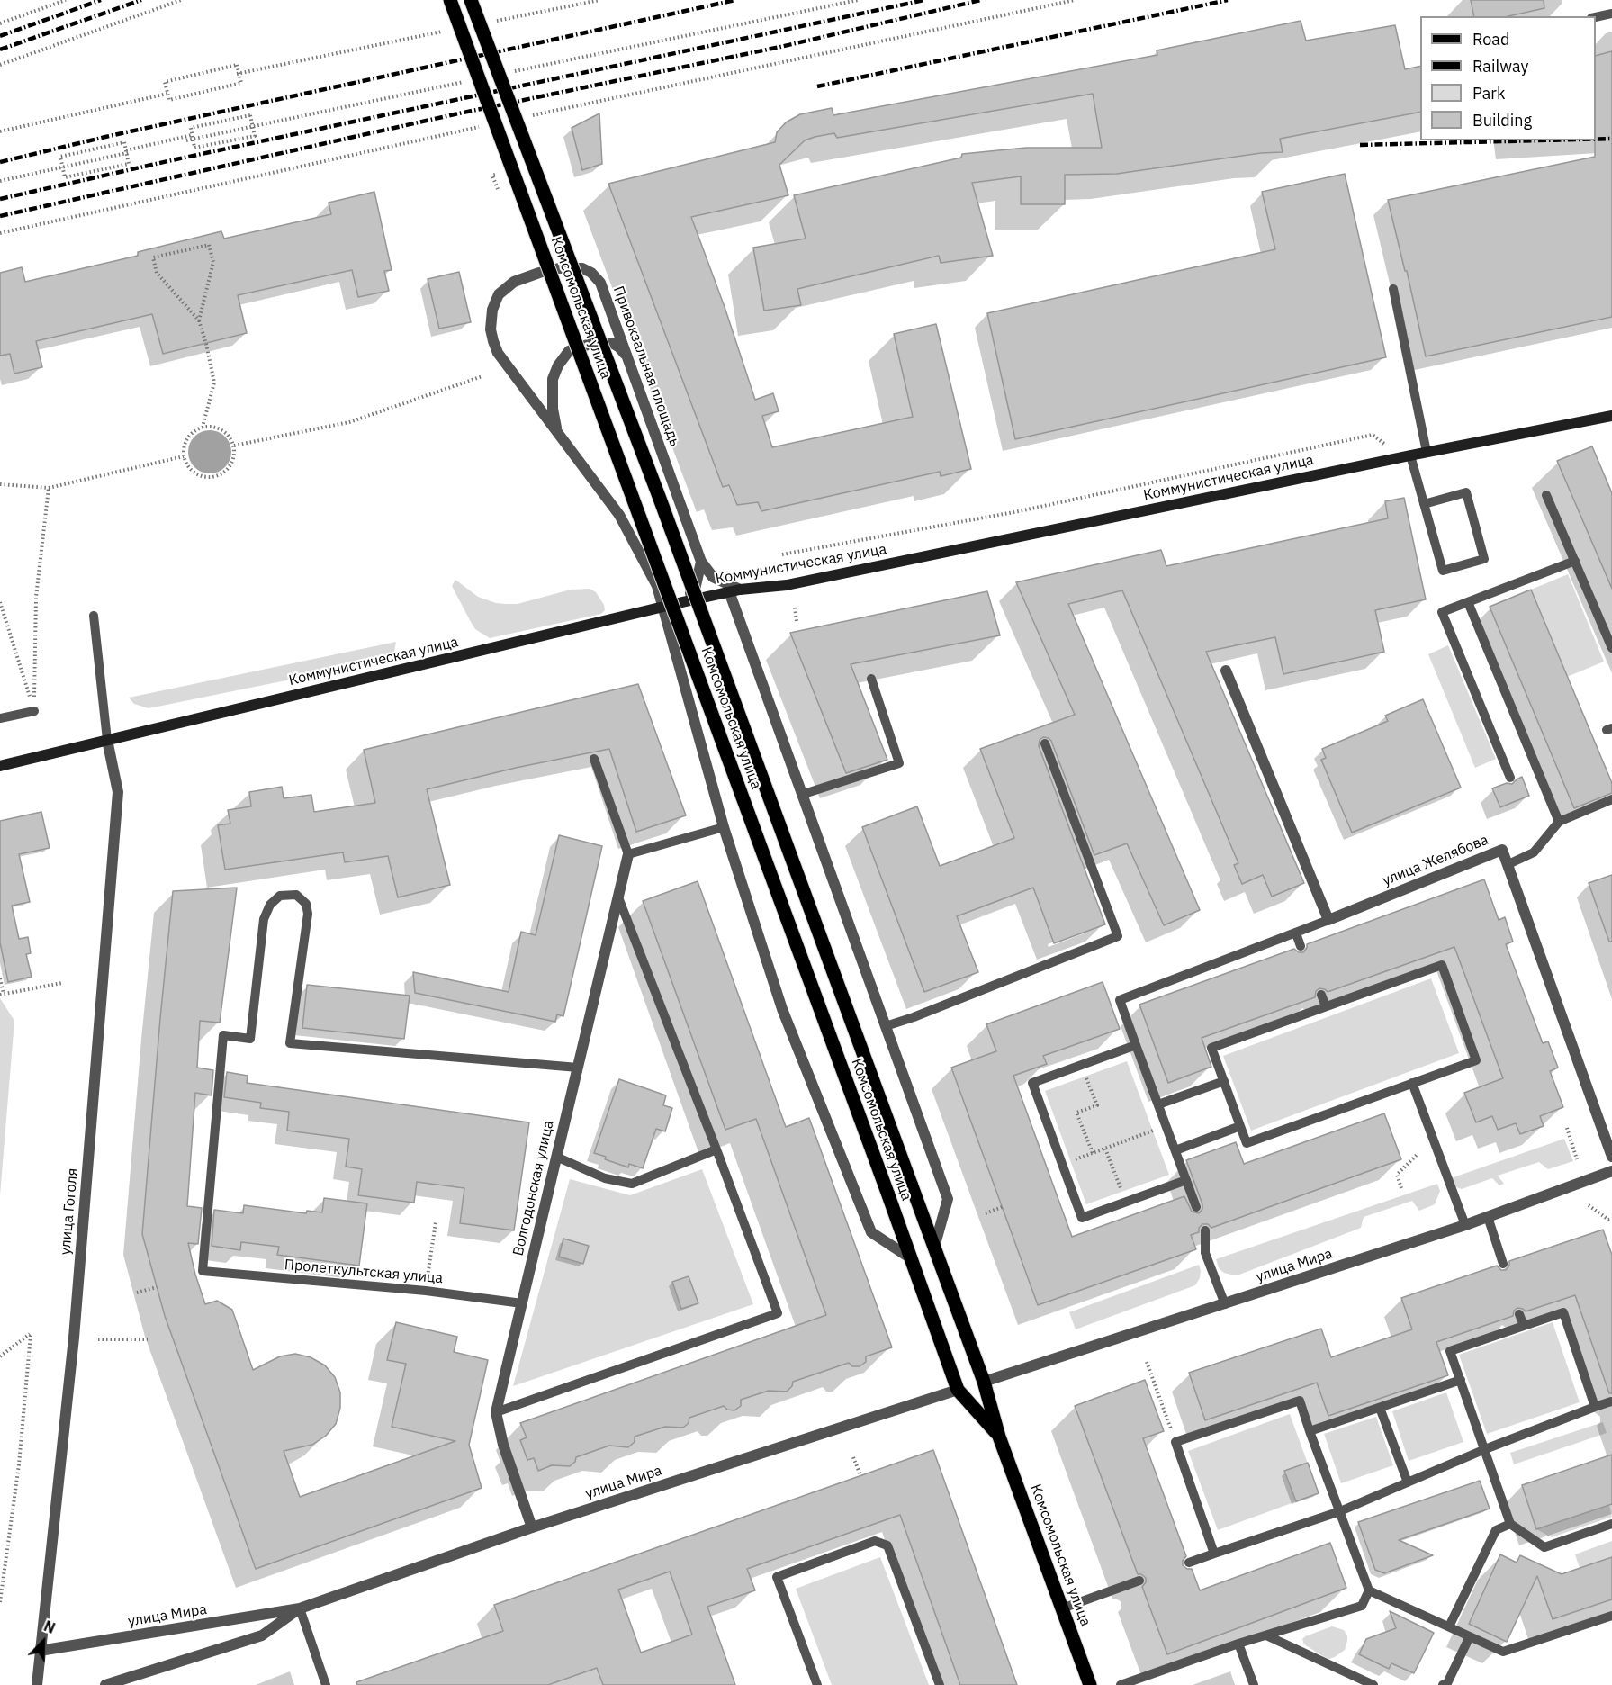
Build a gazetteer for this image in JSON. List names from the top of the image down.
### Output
{
  "streets": {
    "main road": ["Комсомольская улица", "Коммунистическая улица"],
    "street": [
      "Привокзальная площадь",
      "улица Желябова",
      "Волгодонская улица",
      "улица Гоголя",
      "улица Мира"
    ],
    "lane": ["Пролеткультская улица"]
  },
  "crossings": [
    ["Комсомольская улица", "Привокзальная площадь"],
    ["Комсомольская улица", "улица Мира"],
    ["Привокзальная площадь", "Коммунистическая улица"],
    ["Коммунистическая улица", "улица Гоголя"],
    ["Волгодонская улица", "улица Мира"],
    ["Волгодонская улица", "Пролеткультская улица"],
    ["улица Гоголя", "улица Мира"]
  ],
  "legend": [
    "Road",
    "Railway",
    "Park",
    "Building"
  ],
  "north": "top right"
}
